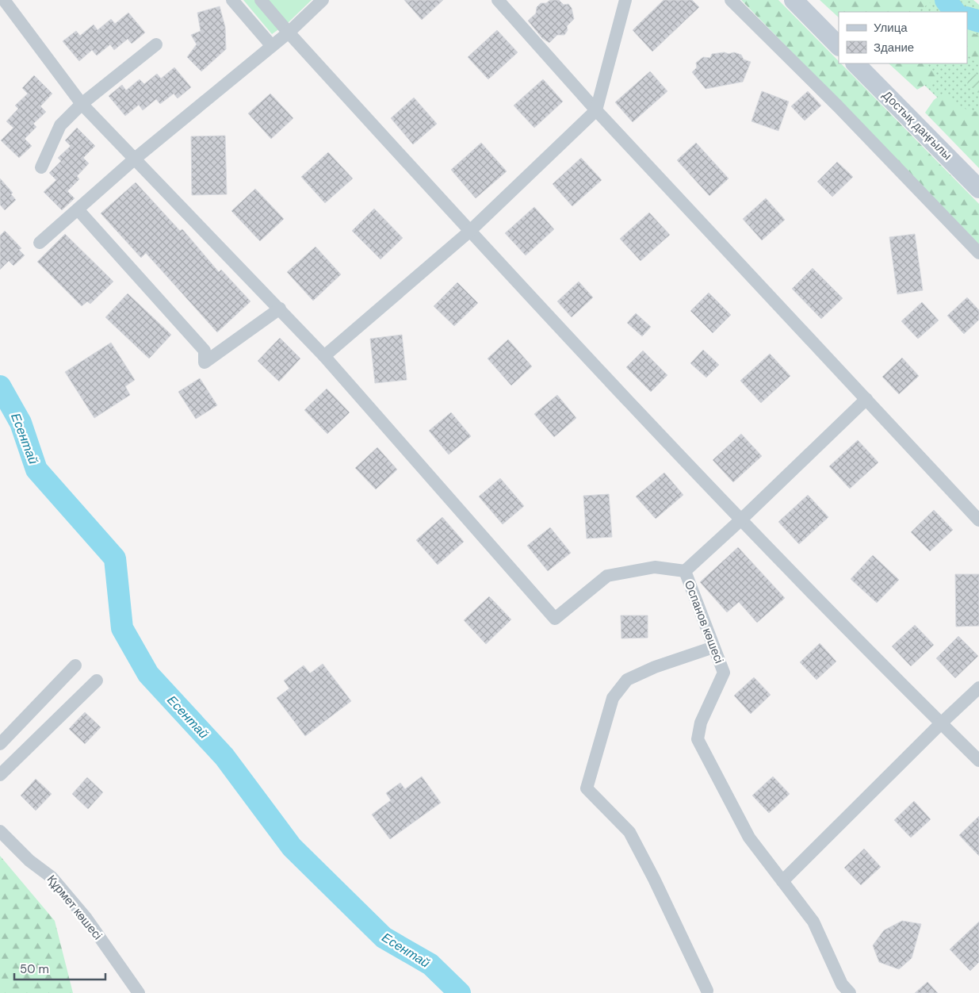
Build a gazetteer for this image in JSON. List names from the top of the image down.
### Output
{
  "streets": {
    "main road": ["Достық даңғылы"],
    "street": ["Оспанов көшесі", "Құрмет көшесі"]
  },
  "water": ["Есентай"],
  "legend": ["Улица", "Здание"],
  "scale_bar": "50 m"
}
